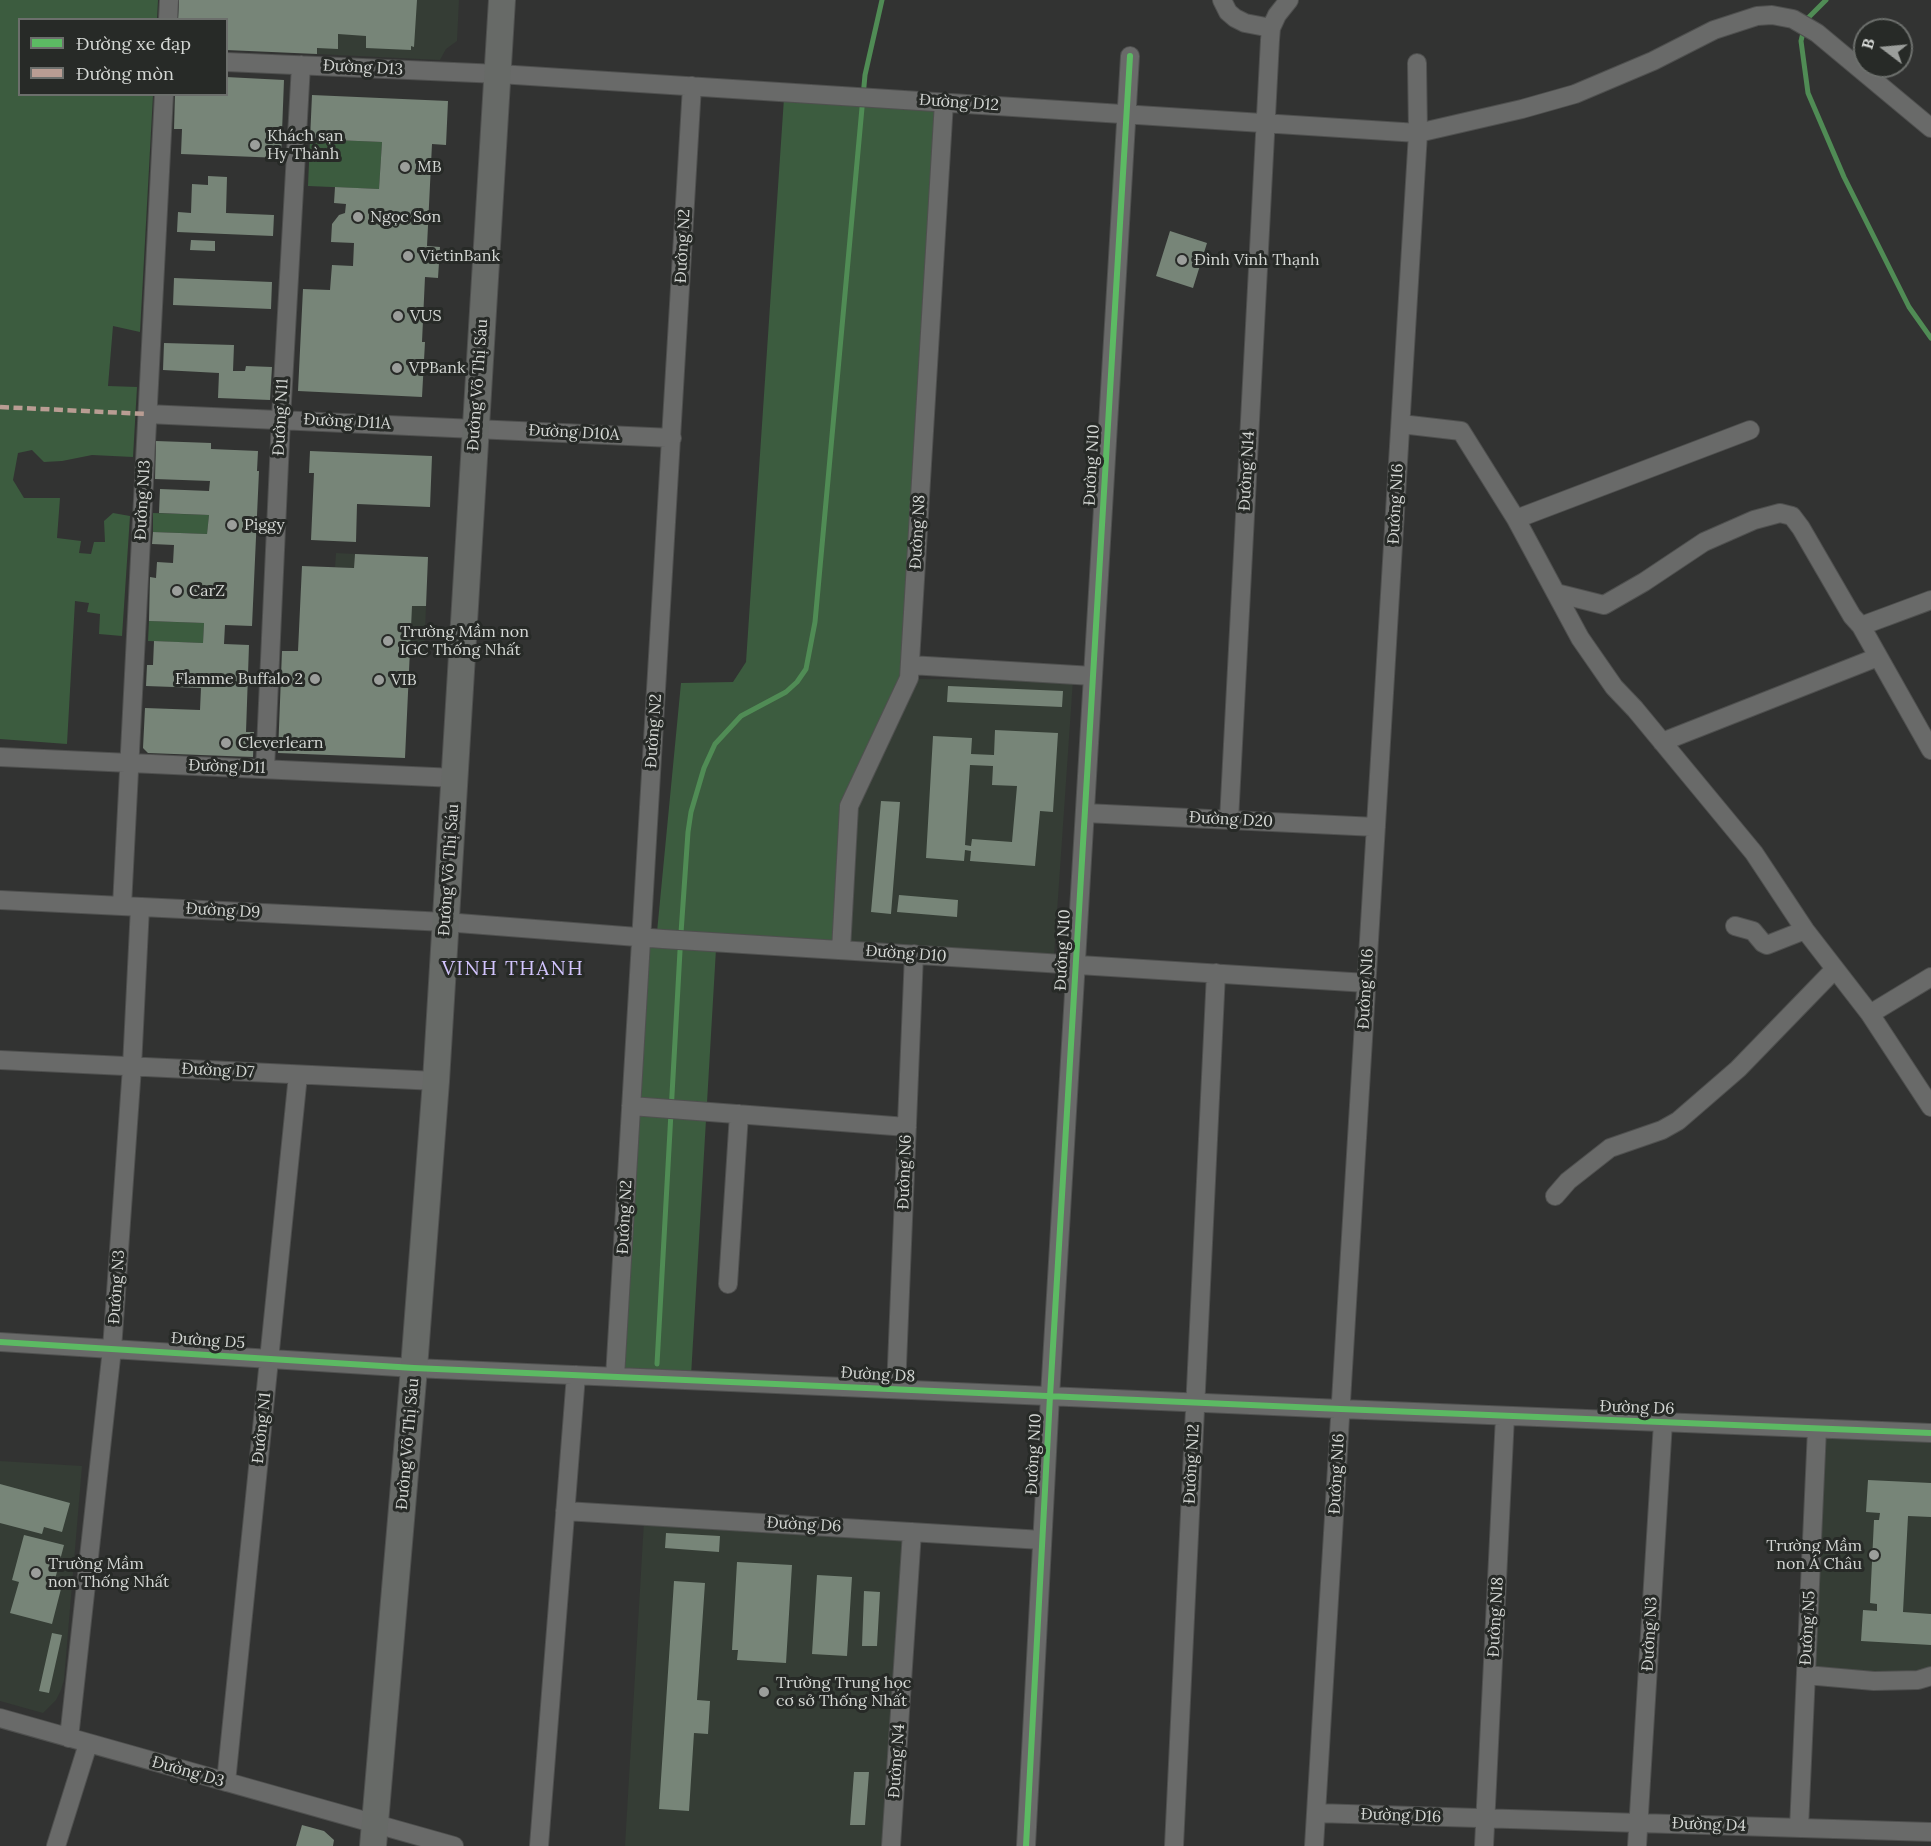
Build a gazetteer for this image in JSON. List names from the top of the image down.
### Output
{
  "streets": {
    "main road": ["Đường Võ Thị Sáu"],
    "street": [
      "Đường D13",
      "Đường D12",
      "Đường N2",
      "Đường N11",
      "Đường D11A",
      "Đường D10A",
      "Đường N10",
      "Đường N14",
      "Đường N13",
      "Đường N16",
      "Đường N8",
      "Đường D11",
      "Đường D20",
      "Đường D9",
      "Đường D10",
      "Đường D7",
      "Đường N6",
      "Đường N3",
      "Đường D5",
      "Đường D8",
      "Đường D6",
      "Đường N1",
      "Đường N12",
      "Đường N18",
      "Đường N5",
      "Đường N4",
      "Đường D3",
      "Đường D16",
      "Đường D4"
    ]
  },
  "crossings": [
    ["Đường D13", "Đường D12"],
    ["Đường D13", "Đường Võ Thị Sáu"],
    ["Đường D13", "Đường N11"],
    ["Đường D12", "Đường N2"],
    ["Đường D12", "Đường Võ Thị Sáu"],
    ["Đường D12", "Đường N10"],
    ["Đường D12", "Đường N14"],
    ["Đường D12", "Đường N16"],
    ["Đường D12", "Đường N8"],
    ["Đường N2", "Đường D10A"],
    ["Đường N2", "Đường D10"],
    ["Đường N2", "Đường D8"],
    ["Đường Võ Thị Sáu", "Đường D11A"],
    ["Đường Võ Thị Sáu", "Đường D10A"],
    ["Đường Võ Thị Sáu", "Đường D11"],
    ["Đường Võ Thị Sáu", "Đường D9"],
    ["Đường Võ Thị Sáu", "Đường D10"],
    ["Đường Võ Thị Sáu", "Đường D7"],
    ["Đường Võ Thị Sáu", "Đường D5"],
    ["Đường Võ Thị Sáu", "Đường D8"],
    ["Đường Võ Thị Sáu", "Đường D3"],
    ["Đường N11", "Đường D11A"],
    ["Đường N11", "Đường D11"],
    ["Đường D11A", "Đường D10A"],
    ["Đường D11A", "Đường N13"],
    ["Đường N10", "Đường D20"],
    ["Đường N10", "Đường D10"],
    ["Đường N10", "Đường D8"],
    ["Đường N10", "Đường D6"],
    ["Đường N14", "Đường D20"],
    ["Đường N13", "Đường D11"],
    ["Đường N13", "Đường D9"],
    ["Đường N13", "Đường N3"],
    ["Đường N16", "Đường D20"],
    ["Đường N16", "Đường D10"],
    ["Đường N16", "Đường D8"],
    ["Đường N16", "Đường D6"],
    ["Đường N16", "Đường D16"],
    ["Đường N8", "Đường D10"],
    ["Đường D9", "Đường D10"],
    ["Đường D9", "Đường N3"],
    ["Đường D10", "Đường N6"],
    ["Đường D10", "Đường N12"],
    ["Đường D7", "Đường N3"],
    ["Đường D7", "Đường N1"],
    ["Đường N6", "Đường D8"],
    ["Đường N3", "Đường D5"],
    ["Đường N3", "Đường D6"],
    ["Đường N3", "Đường D3"],
    ["Đường N3", "Đường D4"],
    ["Đường D5", "Đường D8"],
    ["Đường D5", "Đường N1"],
    ["Đường D8", "Đường D6"],
    ["Đường D8", "Đường N12"],
    ["Đường D6", "Đường N18"],
    ["Đường D6", "Đường N5"],
    ["Đường D6", "Đường N4"],
    ["Đường N1", "Đường D3"],
    ["Đường N18", "Đường D16"],
    ["Đường N18", "Đường D4"],
    ["Đường N5", "Đường D4"],
    ["Đường D16", "Đường D4"]
  ],
  "districts": ["VINH THẠNH"],
  "places": [
    "Khách sạn Hy Thành",
    "MB",
    "Ngọc Sơn",
    "VietinBank",
    "Đình Vinh Thạnh",
    "VUS",
    "VPBank",
    "Piggy",
    "CarZ",
    "Trường Mầm non IGC Thống Nhất",
    "Flamme Buffalo 2",
    "VIB",
    "Cleverlearn",
    "Trường Mầm non Á Châu",
    "Trường Mầm non Thống Nhất",
    "Trường Trung học cơ sở Thống Nhất"
  ],
  "legend": ["Đường xe đạp", "Đường mòn"],
  "north": "left"
}
